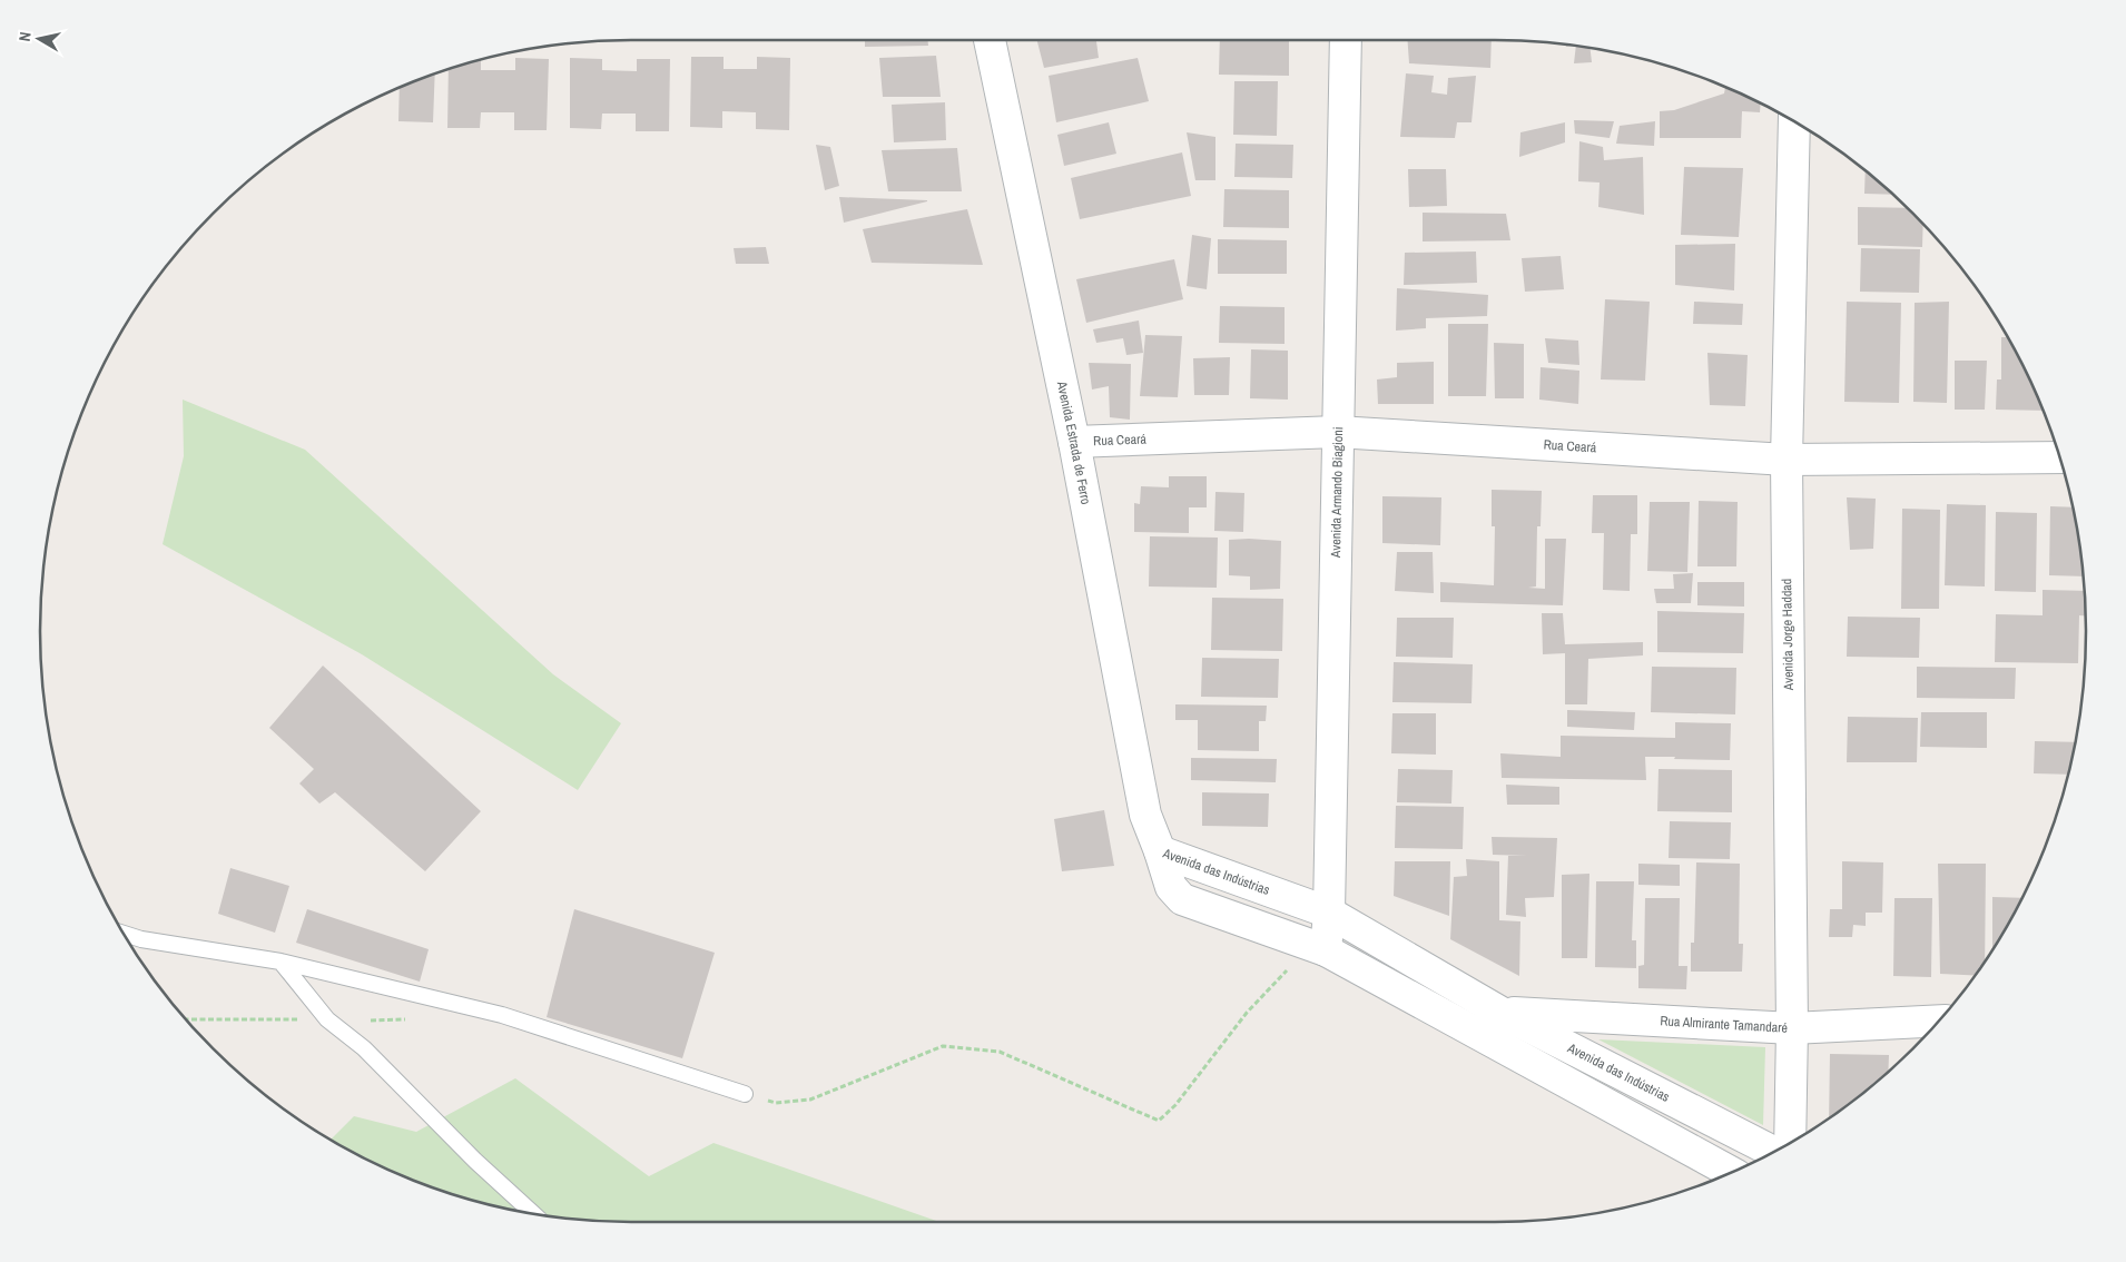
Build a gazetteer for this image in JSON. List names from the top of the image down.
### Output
{
  "streets": {
    "street": [
      "Rua Ceará",
      "Avenida Estrada de Ferro",
      "Avenida Armando Biagioni",
      "Avenida Jorge Haddad",
      "Avenida das Indústrias",
      "Rua Almirante Tamandaré"
    ]
  },
  "crossings": [
    ["Rua Ceará", "Avenida Estrada de Ferro"],
    ["Rua Ceará", "Avenida Armando Biagioni"],
    ["Rua Ceará", "Avenida Jorge Haddad"],
    ["Avenida Estrada de Ferro", "Avenida das Indústrias"],
    ["Avenida Armando Biagioni", "Avenida das Indústrias"],
    ["Avenida Jorge Haddad", "Rua Almirante Tamandaré"],
    ["Avenida das Indústrias", "Rua Almirante Tamandaré"]
  ],
  "north": "left"
}
